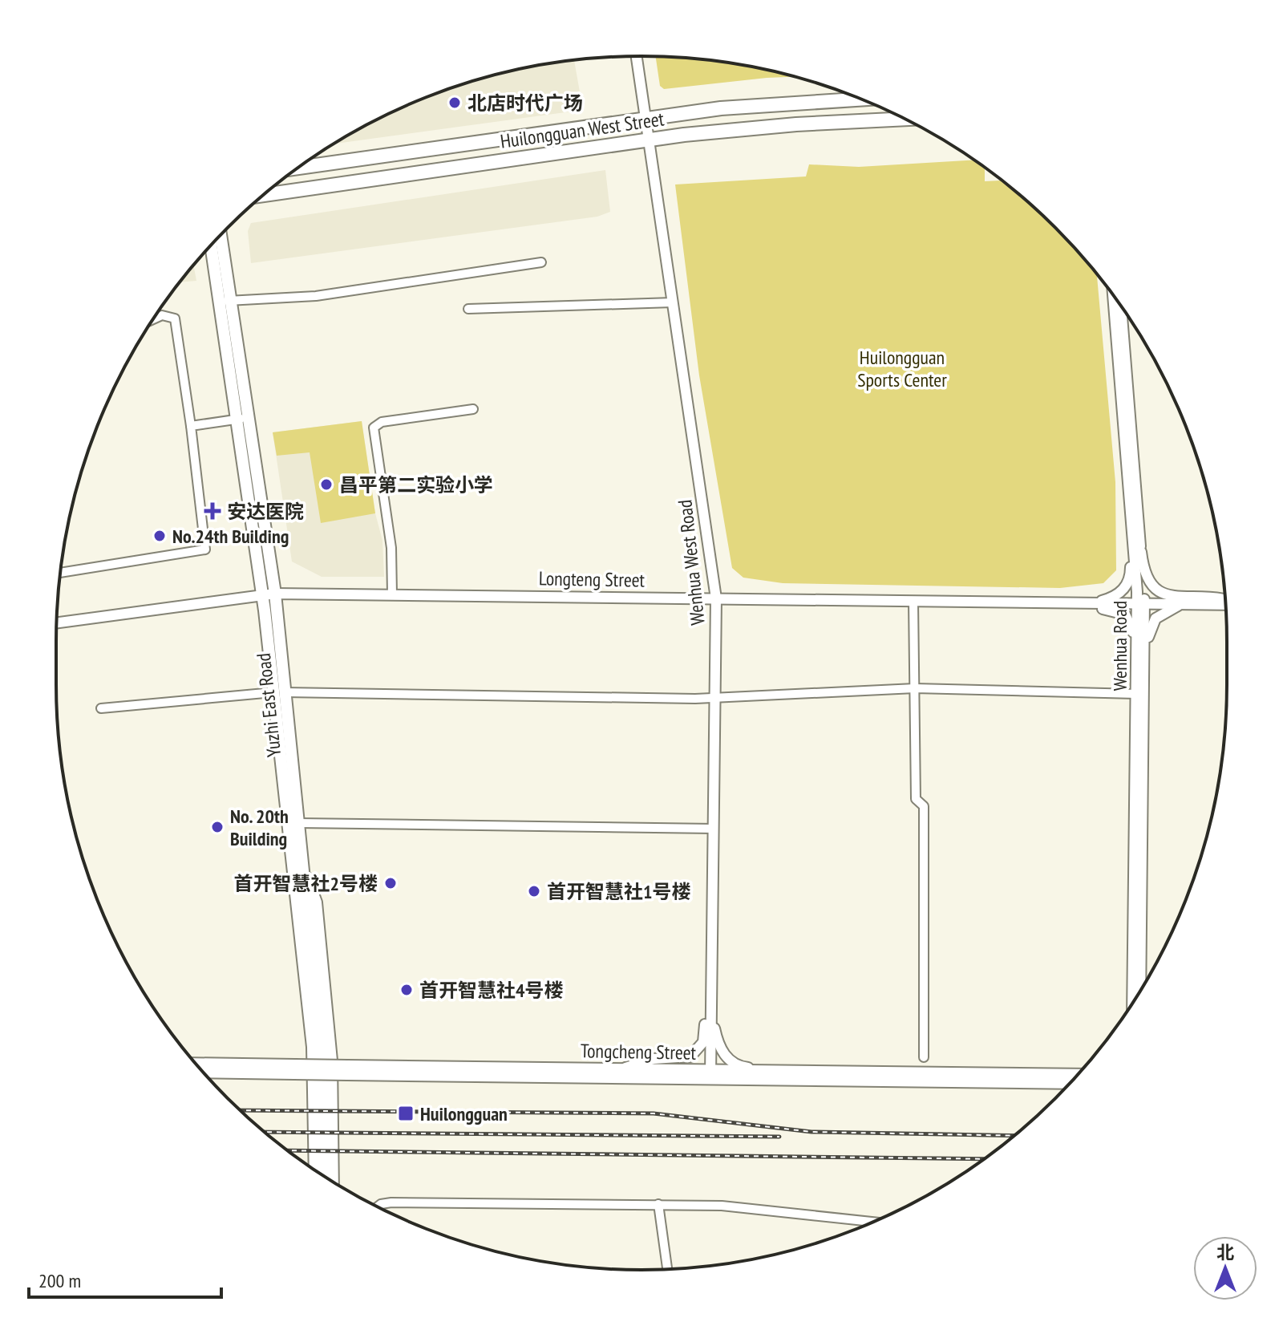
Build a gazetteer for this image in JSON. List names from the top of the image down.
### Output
{
  "streets": {
    "main road": ["Huilongguan West Street", "Yuzhi East Road", "Tongcheng Street"],
    "street": ["Wenhua West Road", "Longteng Street", "Wenhua Road"]
  },
  "crossings": [
    ["Huilongguan West Street", "Wenhua West Road"],
    ["Wenhua West Road", "Longteng Street"],
    ["Wenhua West Road", "Tongcheng Street"],
    ["Longteng Street", "Wenhua Road"],
    ["Longteng Street", "Yuzhi East Road"]
  ],
  "parks": ["Huilongguan Sports Center"],
  "places": {
    "other": [
      "北店时代广场",
      "昌平第二实验小学",
      "No.24th Building",
      "No. 20th Building",
      "首开智慧社2号楼",
      "首开智慧社1号楼",
      "首开智慧社4号楼"
    ],
    "health": ["安达医院"],
    "transit": ["Huilongguan"]
  },
  "scale_bar": "200 m",
  "north": "top"
}
